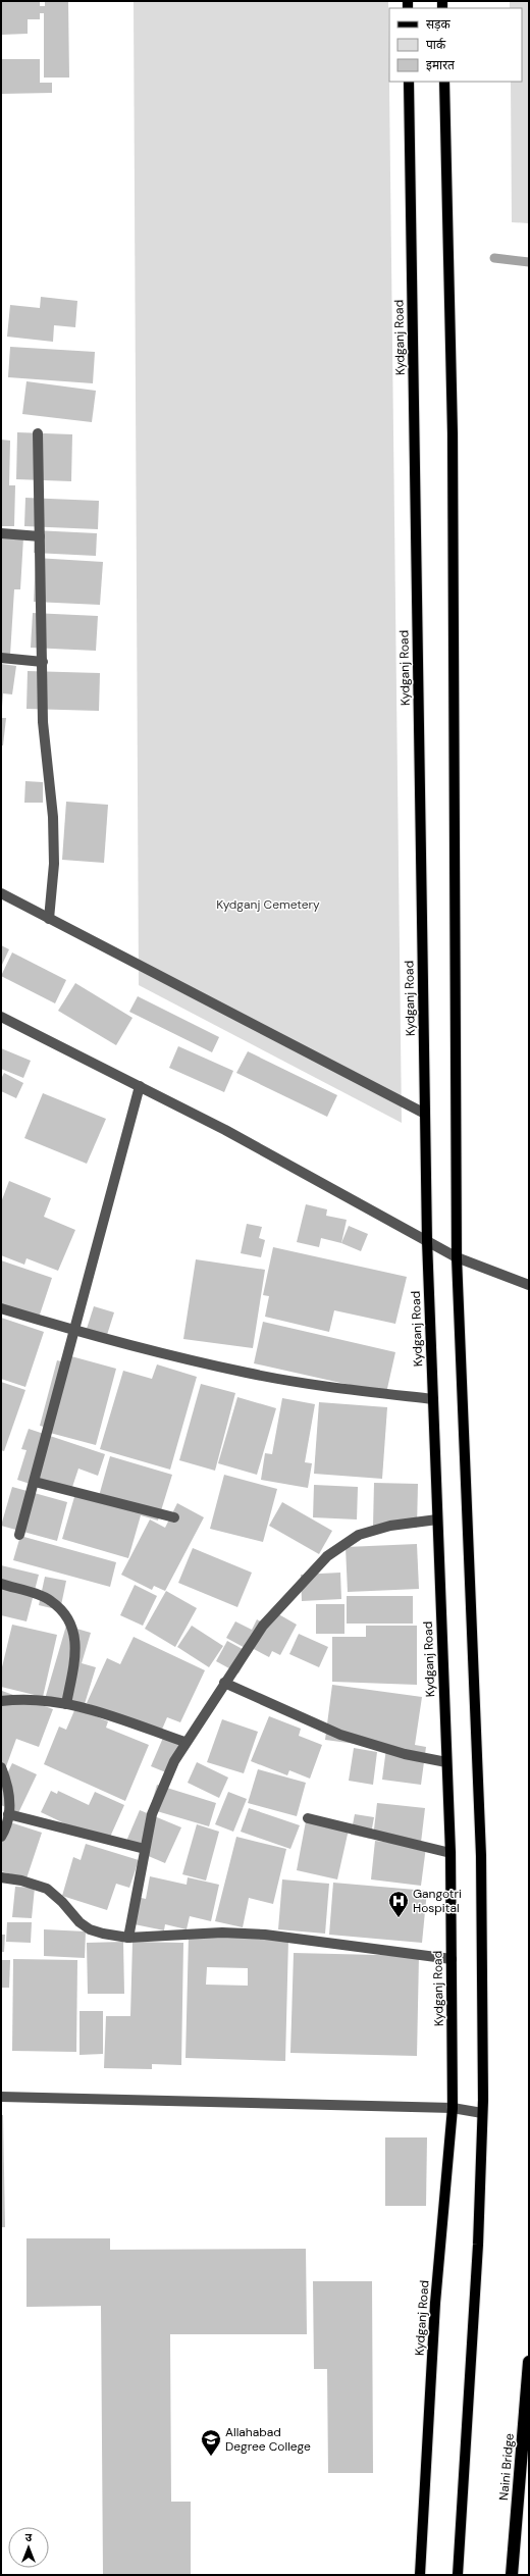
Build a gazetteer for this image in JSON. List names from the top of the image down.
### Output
{
  "streets": {
    "highway": ["Naini Bridge"],
    "main road": ["Kydganj Road"]
  },
  "parks": ["Kydganj Cemetery"],
  "places": {
    "hospital": ["Gangotri Hospital"],
    "school or university": ["Allahabad Degree College"]
  },
  "legend": ["सड़क", "पार्क", "इमारत"],
  "north": "top"
}
